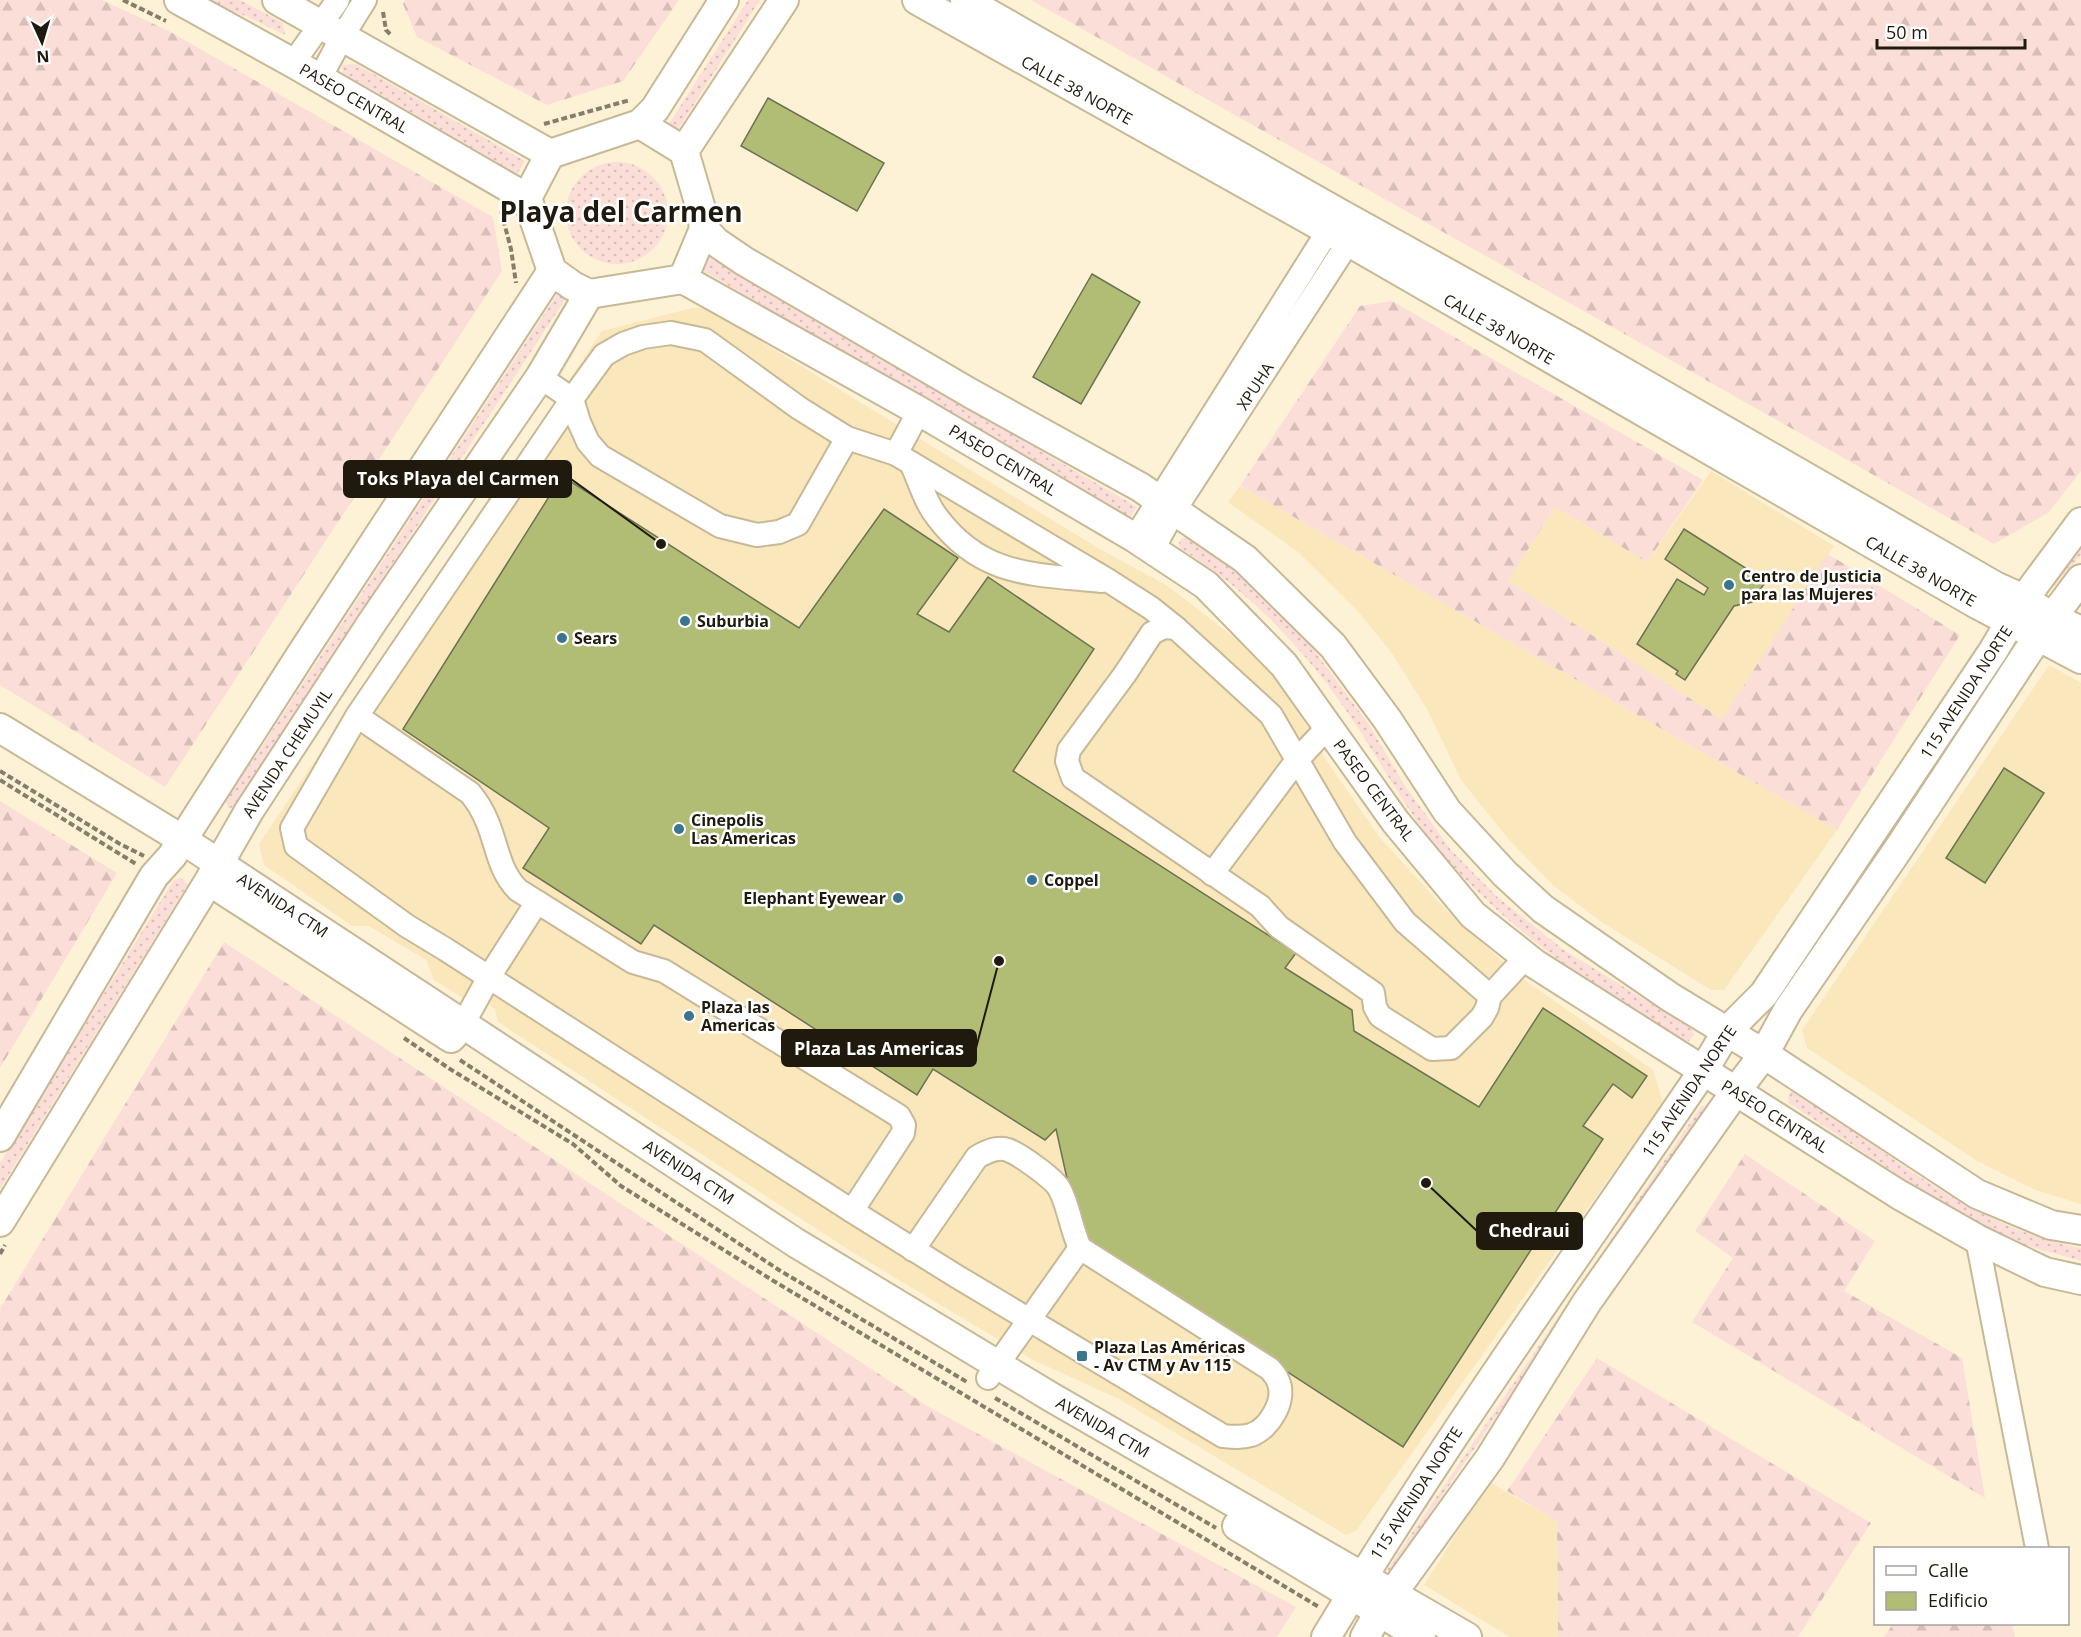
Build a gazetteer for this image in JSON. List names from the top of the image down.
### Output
{
  "streets": {
    "main road": [
      "CALLE 38 NORTE",
      "PASEO CENTRAL",
      "115 AVENIDA NORTE",
      "AVENIDA CHEMUYIL",
      "AVENIDA CTM"
    ],
    "street": ["XPUHA"]
  },
  "crossings": [
    ["CALLE 38 NORTE", "XPUHA"],
    ["CALLE 38 NORTE", "115 AVENIDA NORTE"],
    ["PASEO CENTRAL", "XPUHA"],
    ["PASEO CENTRAL", "115 AVENIDA NORTE"],
    ["PASEO CENTRAL", "AVENIDA CHEMUYIL"],
    ["115 AVENIDA NORTE", "AVENIDA CTM"],
    ["AVENIDA CHEMUYIL", "AVENIDA CTM"]
  ],
  "districts": ["Playa del Carmen"],
  "places": {
    "other": [
      "Toks Playa del Carmen",
      "Centro de Justicia para las Mujeres",
      "Suburbia",
      "Sears",
      "Cinepolis Las Americas",
      "Coppel",
      "Elephant Eyewear",
      "Plaza Las Americas",
      "Plaza las Americas",
      "Chedraui"
    ],
    "transit": ["Plaza Las Américas - Av CTM y Av 115"]
  },
  "legend": ["Calle", "Edificio"],
  "scale_bar": "50 m",
  "north": "bottom"
}
